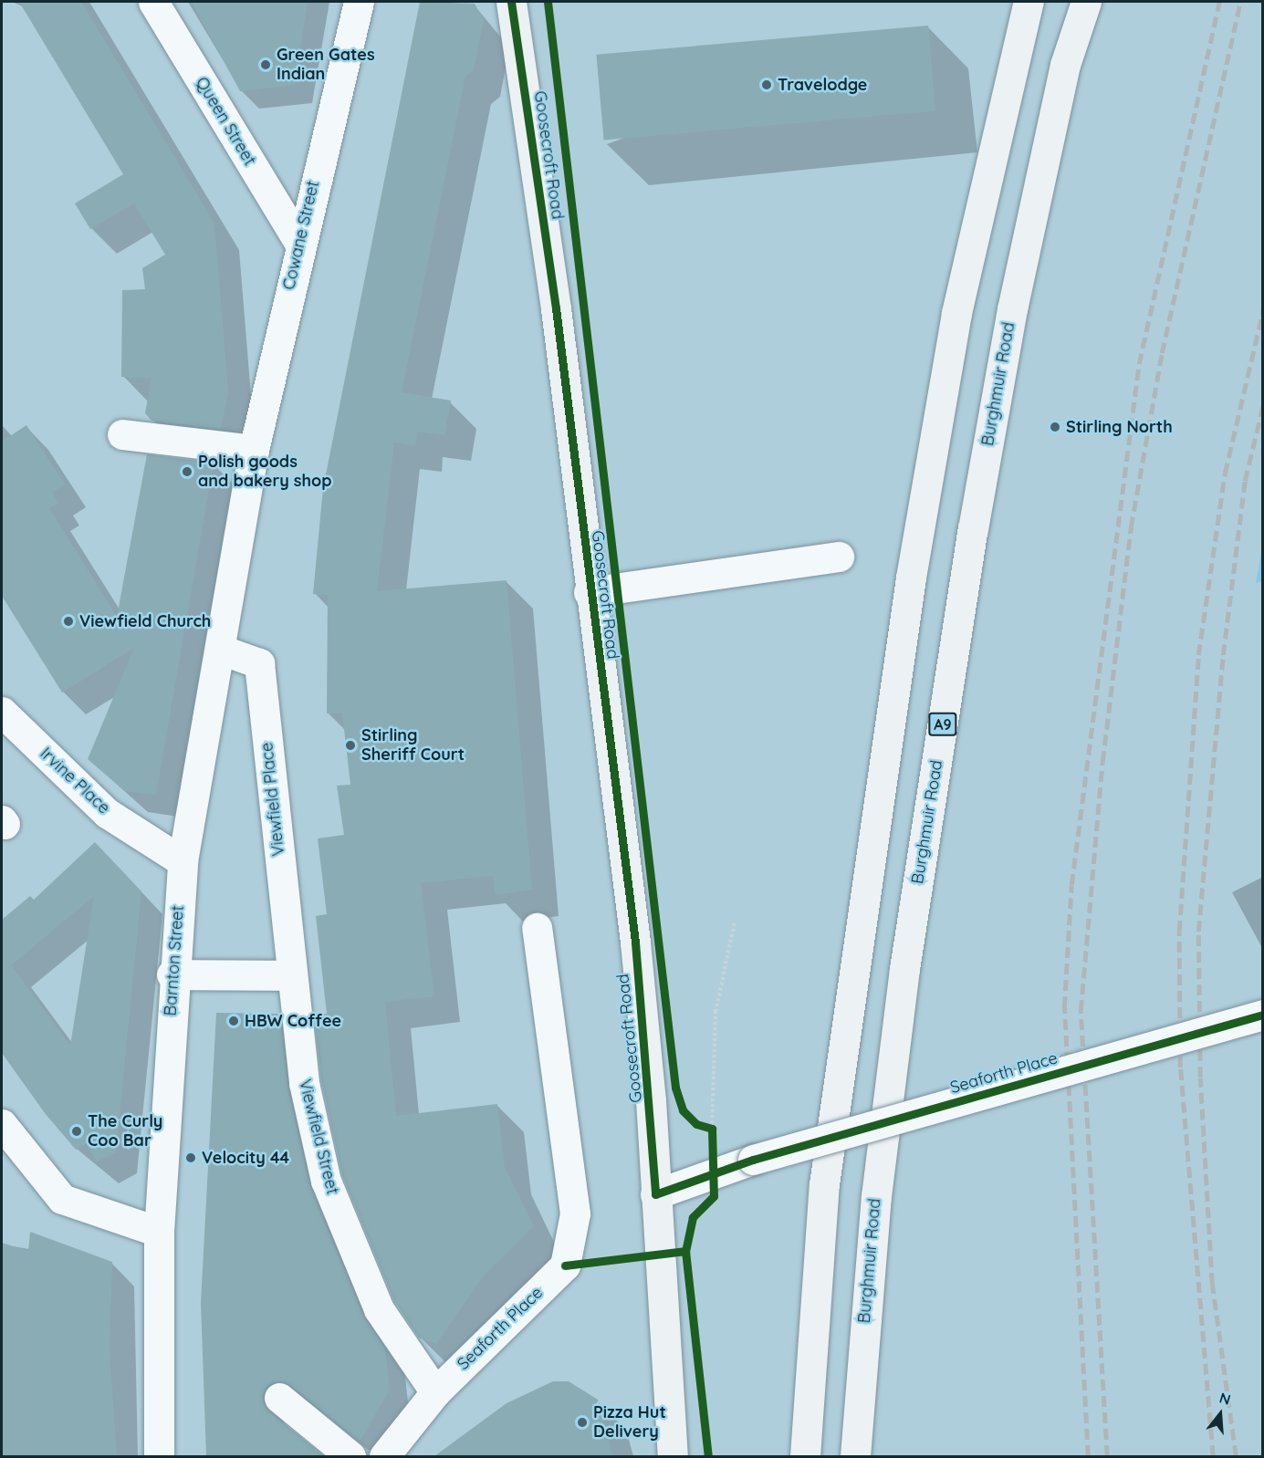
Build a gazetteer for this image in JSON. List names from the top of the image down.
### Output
{
  "streets": {
    "main road": ["Goosecroft Road", "Burghmuir Road", "A9"],
    "street": [
      "Queen Street",
      "Cowane Street",
      "Irvine Place",
      "Viewfield Place",
      "Barnton Street",
      "Seaforth Place",
      "Viewfield Street"
    ]
  },
  "crossings": [
    ["Queen Street", "Cowane Street"],
    ["Goosecroft Road", "Seaforth Place"],
    ["Cowane Street", "Barnton Street"],
    ["Irvine Place", "Barnton Street"],
    ["Viewfield Place", "Barnton Street"],
    ["Viewfield Place", "Viewfield Street"],
    ["Seaforth Place", "Viewfield Street"]
  ],
  "places": [
    "Green Gates Indian",
    "Travelodge",
    "Stirling North",
    "Polish goods and bakery shop",
    "Viewfield Church",
    "Stirling Sheriff Court",
    "HBW Coffee",
    "The Curly Coo Bar",
    "Velocity 44",
    "Pizza Hut Delivery"
  ],
  "north": "top"
}
